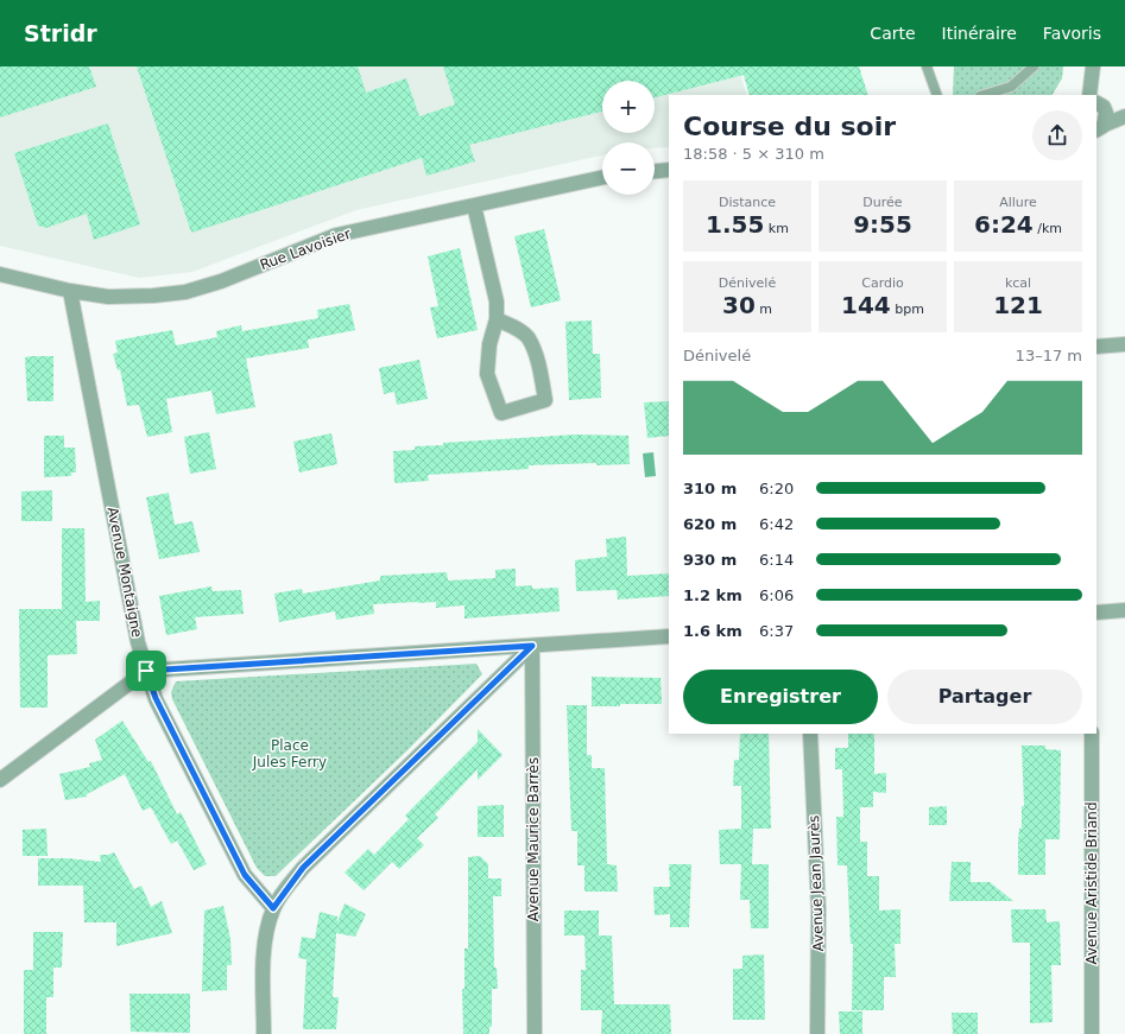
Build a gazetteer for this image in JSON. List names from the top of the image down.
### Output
{
  "streets": {
    "street": [
      "Rue Lavoisier",
      "Avenue Montaigne",
      "Avenue Maurice Barrès",
      "Avenue Jean Jaurès",
      "Avenue Aristide Briand"
    ]
  },
  "crossings": [
    ["Rue Lavoisier", "Avenue Montaigne"]
  ],
  "parks": ["Place Jules Ferry"],
  "page": {
    "header": "Stridr",
    "nav": ["Carte", "Itinéraire", "Favoris"],
    "map_buttons": ["+", "−"],
    "heading": ["Course du soir", "18:58 · 5 × 310 m"],
    "stats": [
      ["Distance", "1.55 km"],
      ["Durée", "9:55"],
      ["Allure", "6:24 /km"],
      ["Dénivelé", "30 m"],
      ["Cardio", "144 bpm"],
      ["kcal", "121"]
    ],
    "chart": ["Dénivelé", "13–17 m"],
    "list": [
      {
        "name": "310 m",
        "note": "6:20"
      },
      {
        "name": "620 m",
        "note": "6:42"
      },
      {
        "name": "930 m",
        "note": "6:14"
      },
      {
        "name": "1.2 km",
        "note": "6:06"
      },
      {
        "name": "1.6 km",
        "note": "6:37"
      }
    ],
    "buttons": ["Enregistrer", "Partager"]
  }
}
